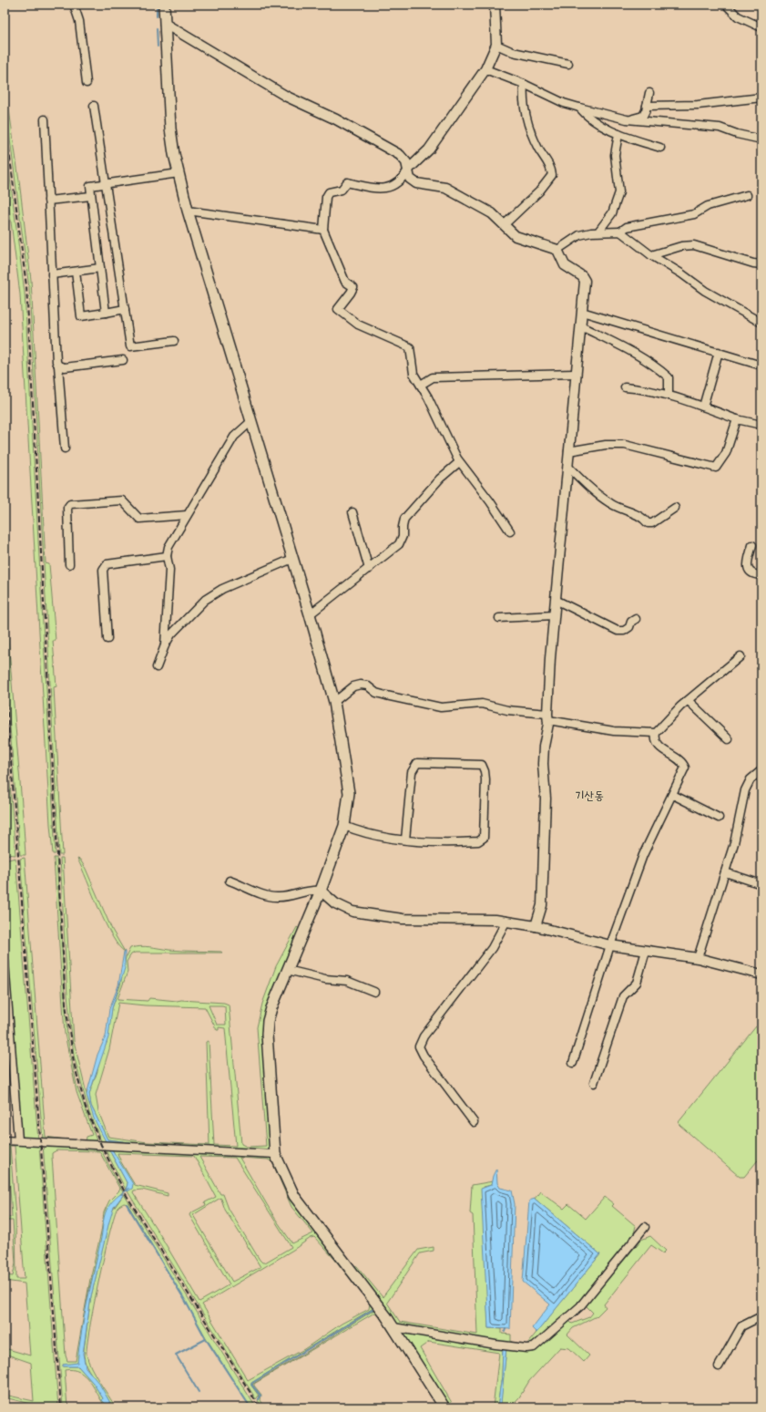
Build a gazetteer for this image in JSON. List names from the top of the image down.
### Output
{
  "districts": ["기산동"]
}
